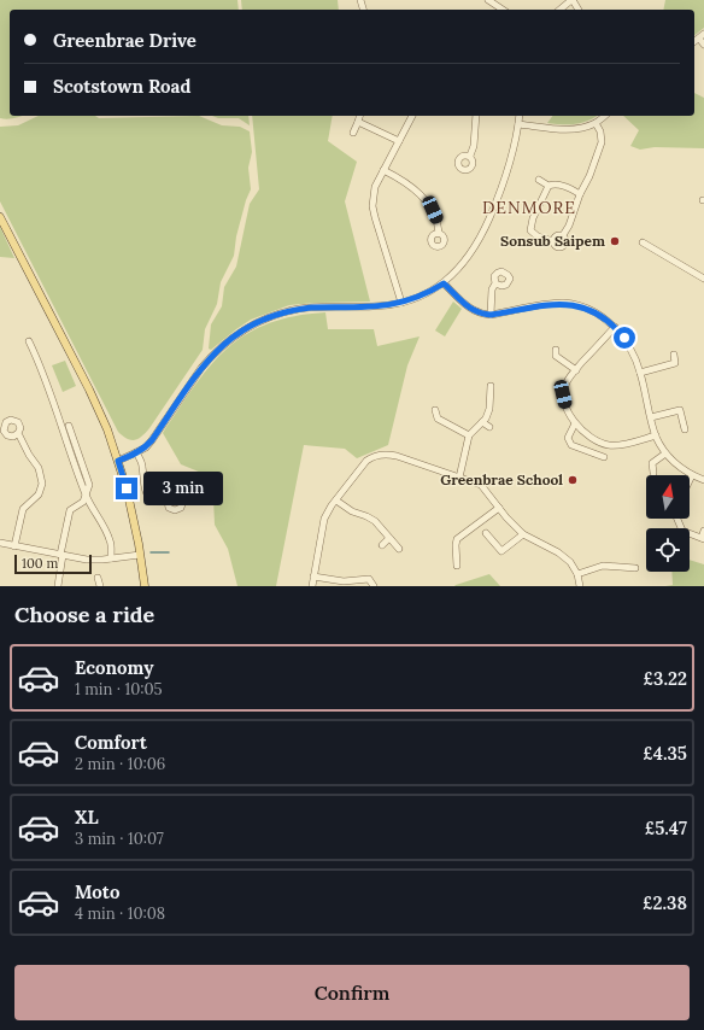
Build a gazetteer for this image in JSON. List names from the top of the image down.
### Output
{
  "districts": ["DENMORE"],
  "places": ["Sonsub Saipem", "Greenbrae School"],
  "scale_bar": "100 m",
  "north": "top",
  "page": {
    "banner": ["Greenbrae Drive", "Scotstown Road"],
    "bubble": "3 min",
    "scale": "100 m",
    "heading": "Choose a ride",
    "list": [
      {
        "name": "Economy",
        "note": "1 min · 10:05",
        "value": "£3.22"
      },
      {
        "name": "Comfort",
        "note": "2 min · 10:06",
        "value": "£4.35"
      },
      {
        "name": "XL",
        "note": "3 min · 10:07",
        "value": "£5.47"
      },
      {
        "name": "Moto",
        "note": "4 min · 10:08",
        "value": "£2.38"
      }
    ],
    "buttons": "Confirm"
  }
}
